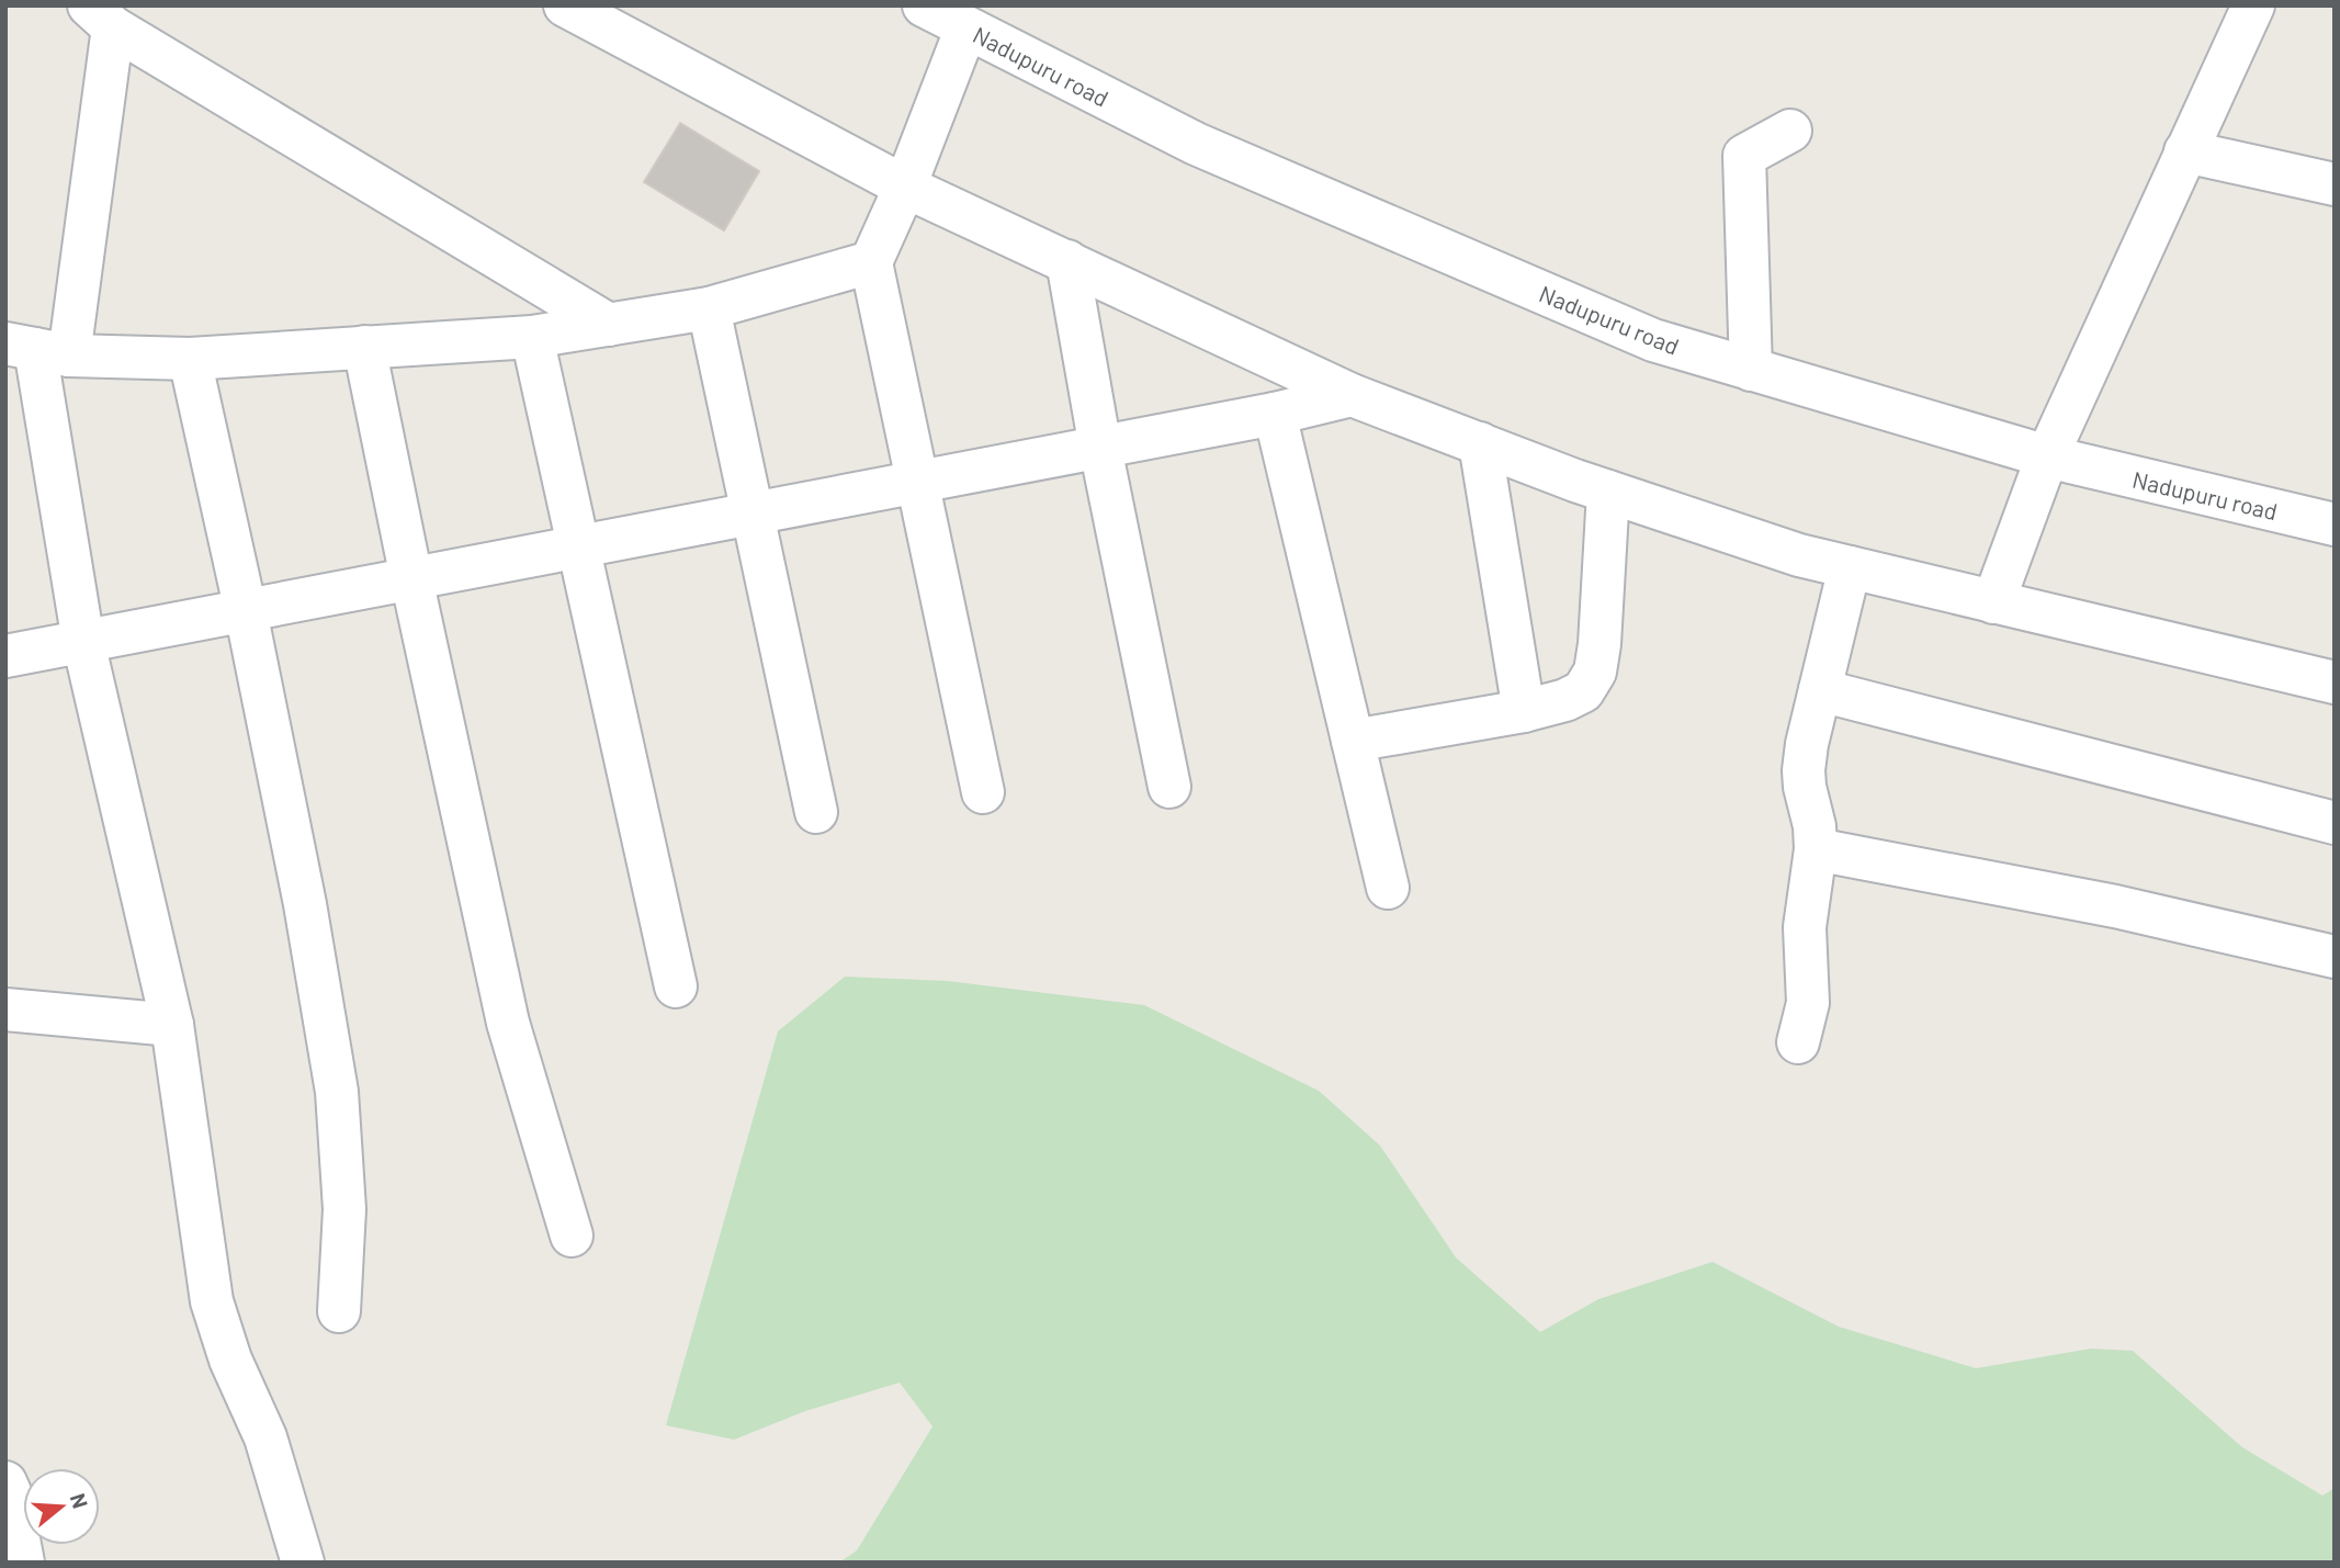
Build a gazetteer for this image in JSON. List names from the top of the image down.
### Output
{
  "streets": {
    "street": ["Nadupuru road"]
  },
  "north": "right"
}
